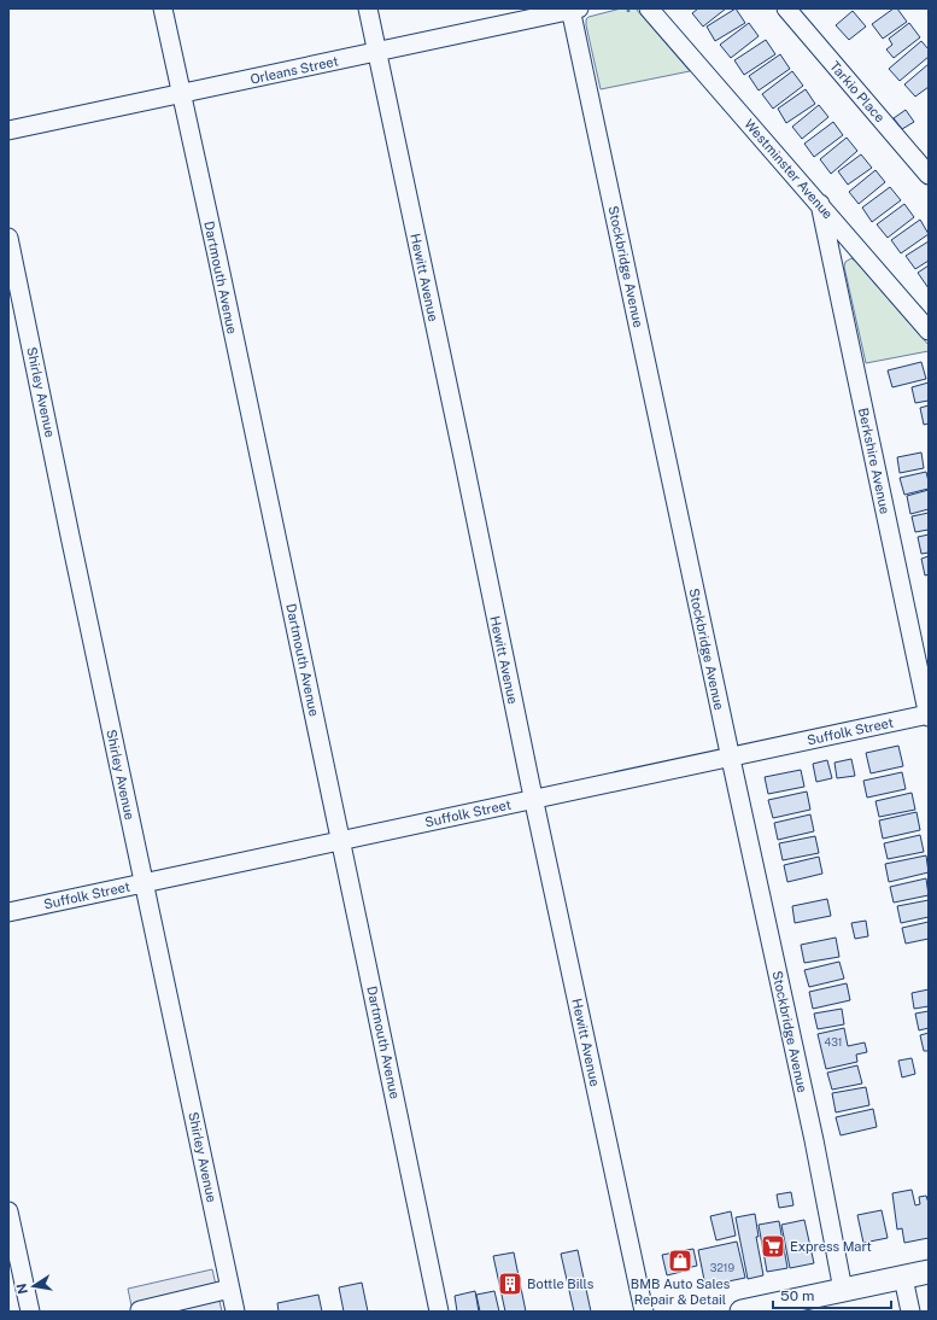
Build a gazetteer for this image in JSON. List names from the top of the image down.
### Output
{
  "streets": {
    "street": [
      "Orleans Street",
      "Tarkio Place",
      "Westminster Avenue",
      "Stockbridge Avenue",
      "Dartmouth Avenue",
      "Hewitt Avenue",
      "Shirley Avenue",
      "Berkshire Avenue",
      "Suffolk Street"
    ]
  },
  "crossings": [
    ["Orleans Street", "Stockbridge Avenue"],
    ["Orleans Street", "Dartmouth Avenue"],
    ["Orleans Street", "Hewitt Avenue"],
    ["Westminster Avenue", "Berkshire Avenue"],
    ["Stockbridge Avenue", "Suffolk Street"],
    ["Dartmouth Avenue", "Suffolk Street"],
    ["Hewitt Avenue", "Suffolk Street"],
    ["Shirley Avenue", "Suffolk Street"],
    ["Berkshire Avenue", "Suffolk Street"]
  ],
  "places": {
    "supermarket": ["Express Mart"],
    "shop": ["BMB Auto Sales Repair & Detail"],
    "building": ["Bottle Bills"]
  },
  "house_numbers": ["431", "3219"],
  "scale_bar": "50 m",
  "north": "left"
}
